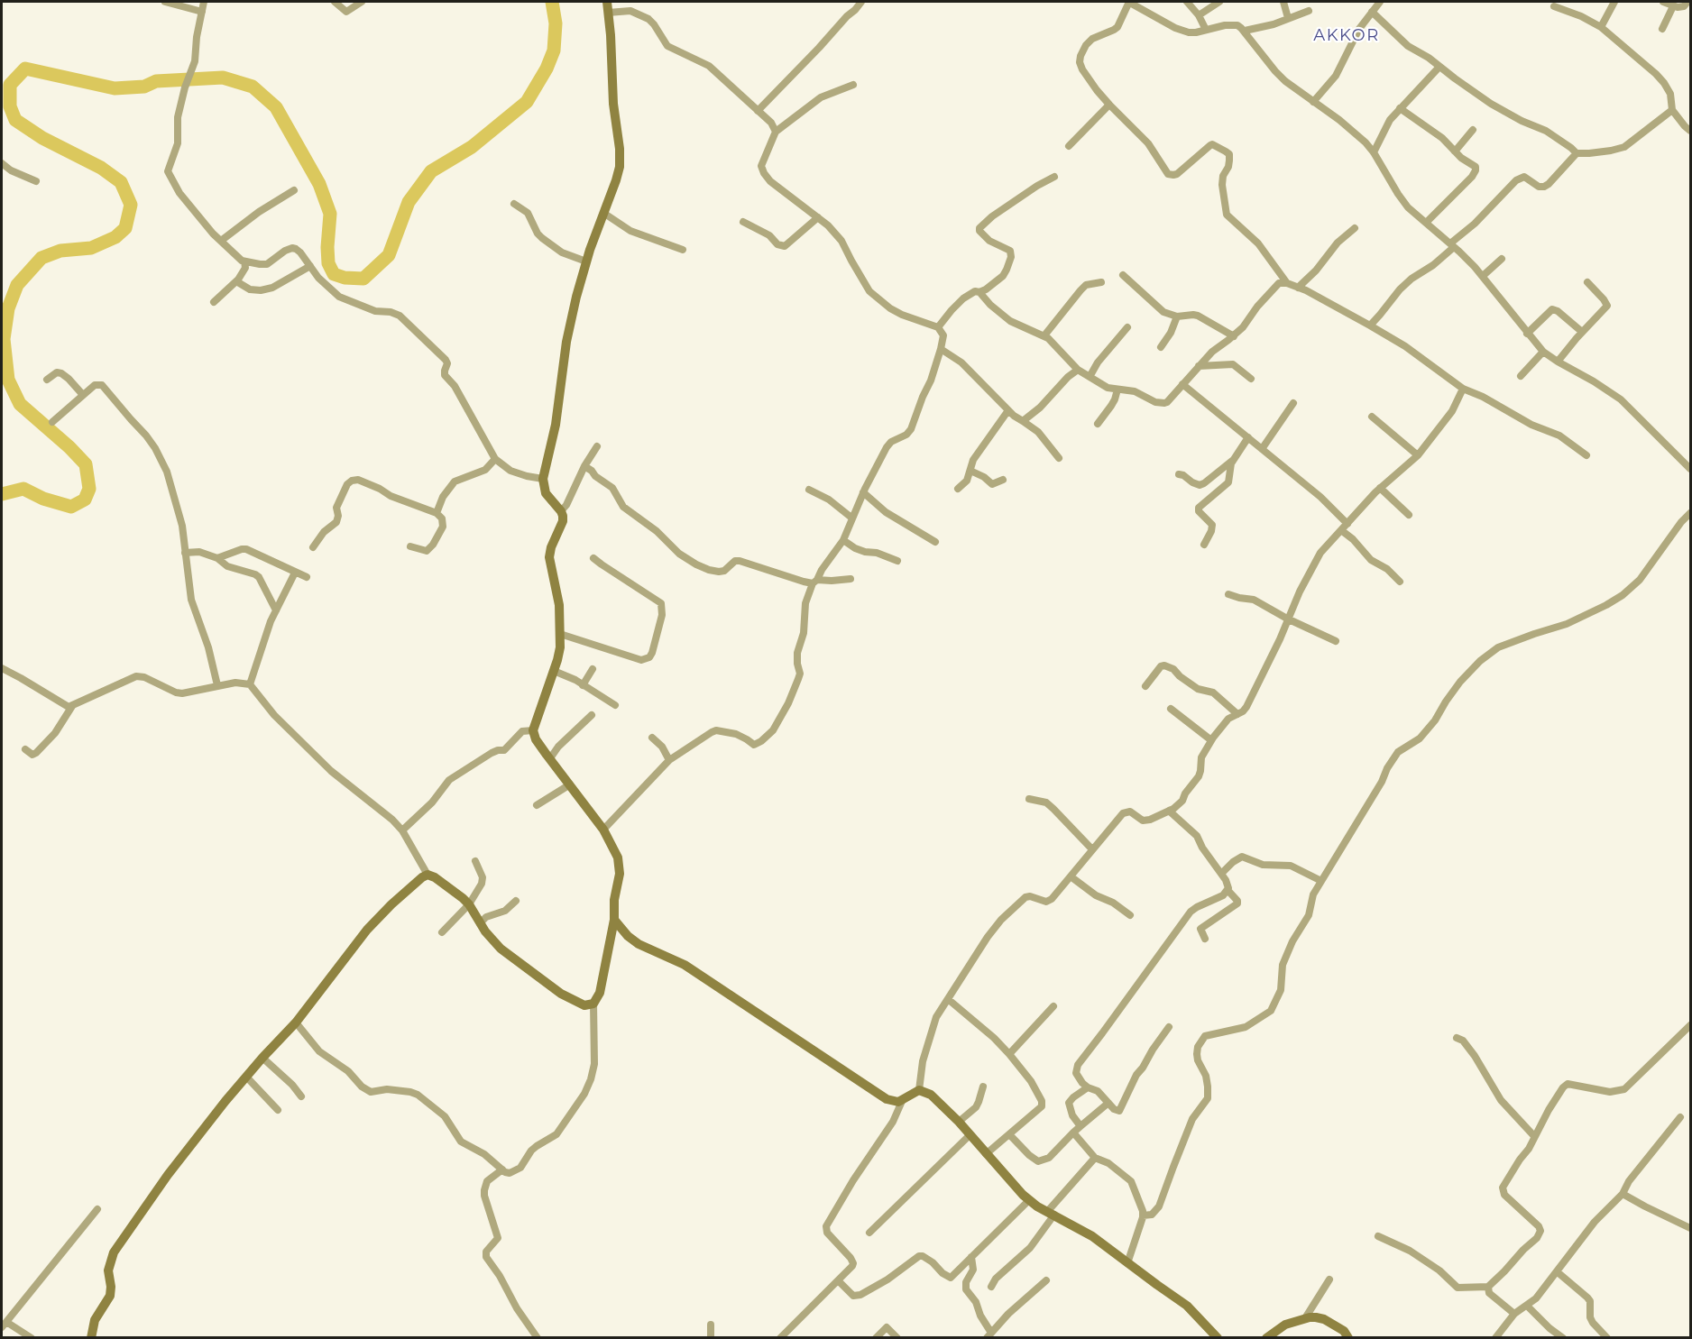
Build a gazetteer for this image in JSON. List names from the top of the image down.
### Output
{
  "districts": ["AKKOR"]
}
